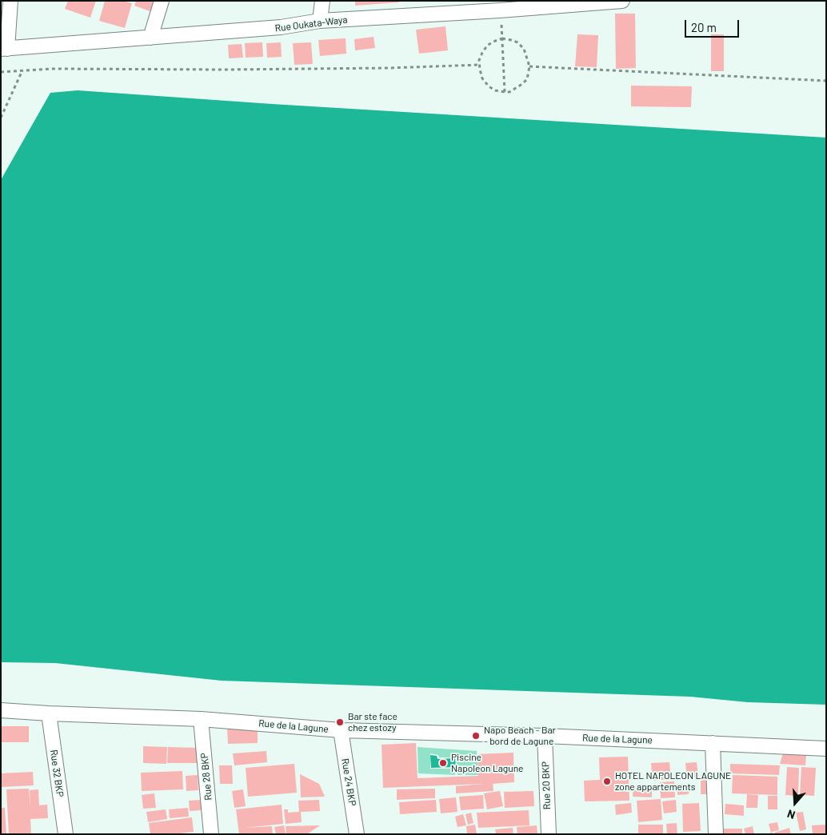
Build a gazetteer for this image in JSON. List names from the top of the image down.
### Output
{
  "streets": {
    "street": [
      "Rue Oukata-Waya",
      "Rue de la Lagune",
      "Rue 32 BKP",
      "Rue 28 BKP",
      "Rue 24 BKP",
      "Rue 20 BKP"
    ]
  },
  "crossings": [
    ["Rue de la Lagune", "Rue 32 BKP"],
    ["Rue de la Lagune", "Rue 28 BKP"],
    ["Rue de la Lagune", "Rue 24 BKP"],
    ["Rue de la Lagune", "Rue 20 BKP"]
  ],
  "places": [
    "Bar ste face chez estozy",
    "Napo Beach - Bar - bord de Lagune",
    "Piscine Napoleon Lagune",
    "HOTEL NAPOLEON LAGUNE zone appartements"
  ],
  "scale_bar": "20 m",
  "north": "bottom"
}
